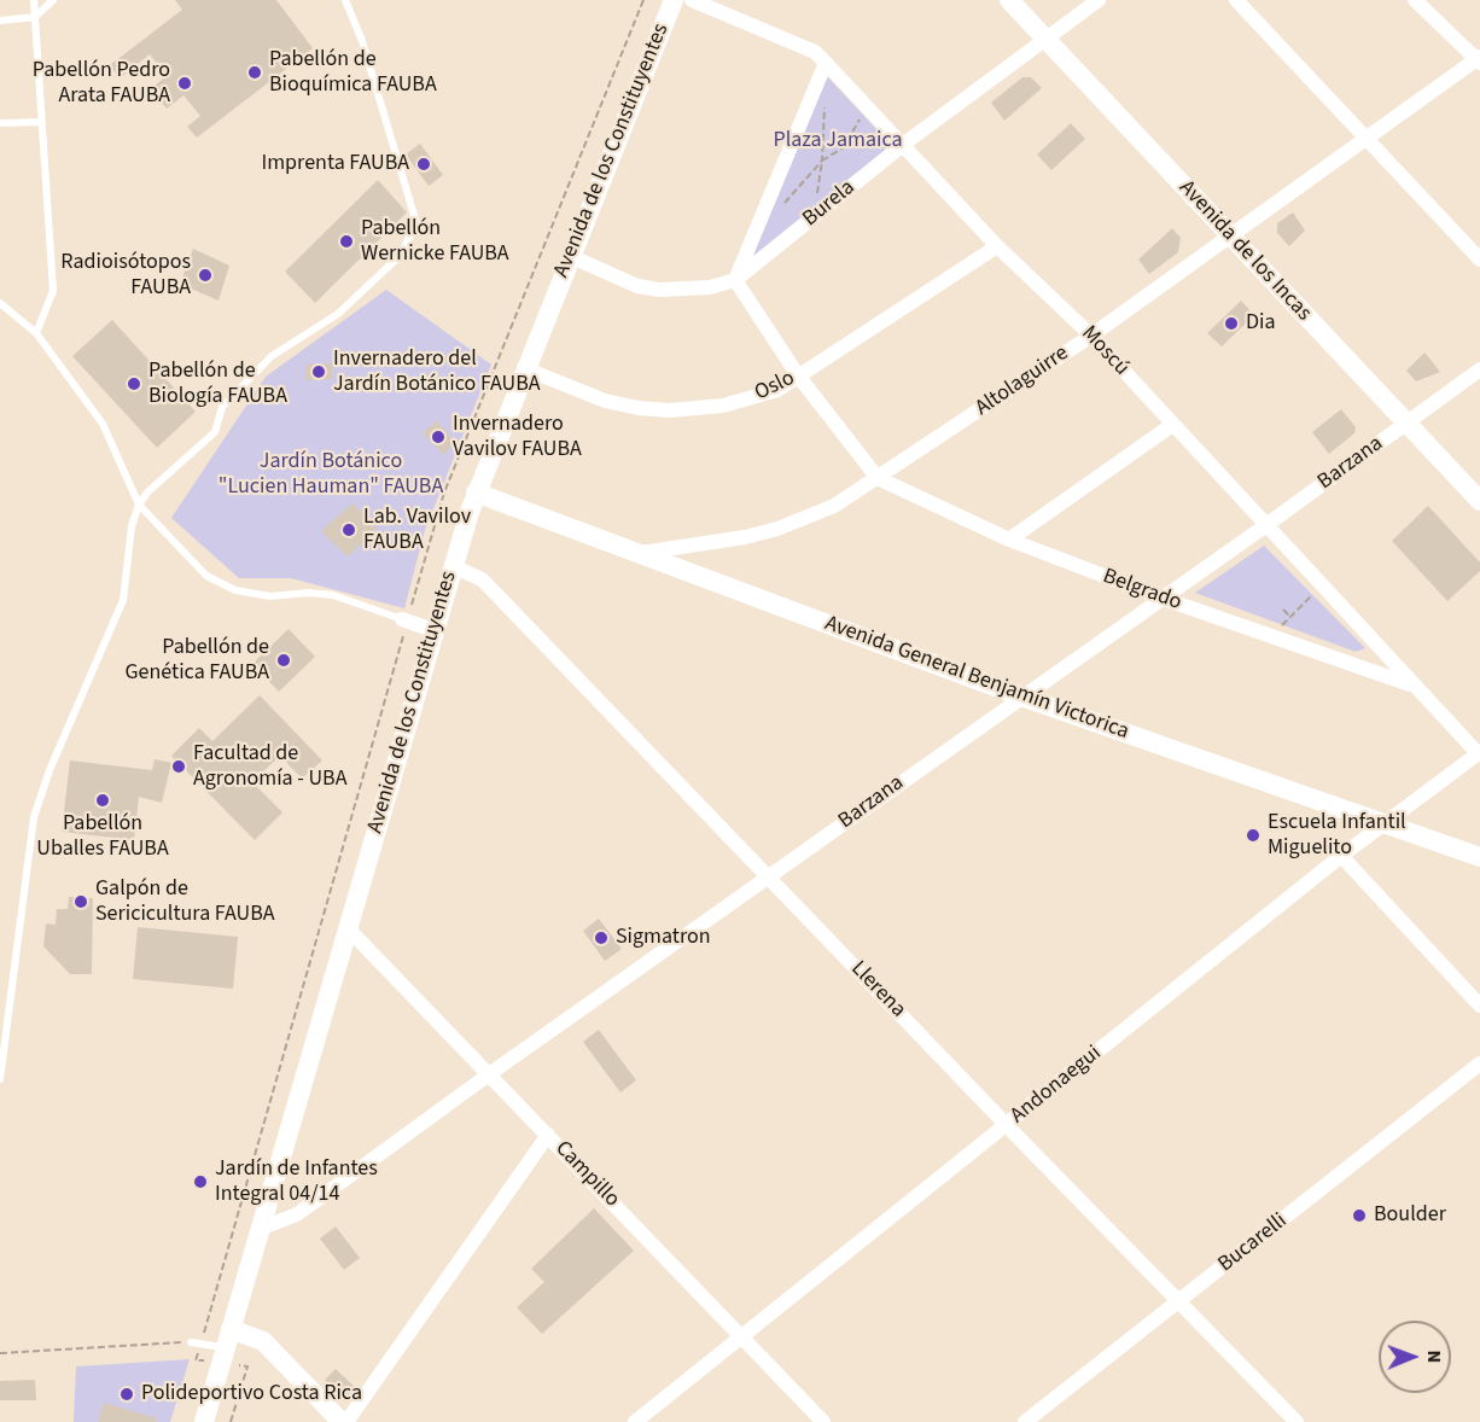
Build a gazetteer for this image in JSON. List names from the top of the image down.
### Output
{
  "streets": {
    "main road": ["Avenida de los Constituyentes", "Avenida de los Incas", "Avenida General Benjamín Victorica"],
    "street": [
      "Burela",
      "Moscú",
      "Altolaguirre",
      "Oslo",
      "Barzana",
      "Belgrado",
      "Llerena",
      "Andonaegui",
      "Campillo",
      "Bucarelli"
    ]
  },
  "crossings": [
    ["Avenida de los Constituyentes", "Burela"],
    ["Avenida de los Constituyentes", "Oslo"],
    ["Avenida de los Constituyentes", "Barzana"],
    ["Avenida de los Constituyentes", "Avenida General Benjamín Victorica"],
    ["Avenida de los Constituyentes", "Llerena"],
    ["Avenida de los Constituyentes", "Campillo"],
    ["Burela", "Avenida de los Incas"],
    ["Burela", "Moscú"],
    ["Avenida de los Incas", "Altolaguirre"],
    ["Avenida de los Incas", "Barzana"],
    ["Moscú", "Altolaguirre"],
    ["Moscú", "Oslo"],
    ["Moscú", "Barzana"],
    ["Moscú", "Belgrado"],
    ["Moscú", "Andonaegui"],
    ["Altolaguirre", "Belgrado"],
    ["Altolaguirre", "Avenida General Benjamín Victorica"],
    ["Barzana", "Belgrado"],
    ["Barzana", "Avenida General Benjamín Victorica"],
    ["Barzana", "Llerena"],
    ["Barzana", "Campillo"],
    ["Avenida General Benjamín Victorica", "Andonaegui"],
    ["Llerena", "Andonaegui"],
    ["Llerena", "Bucarelli"],
    ["Andonaegui", "Campillo"]
  ],
  "parks": ["Plaza Jamaica", "Jardín Botánico \"Lucien Hauman\" FAUBA"],
  "places": [
    "Pabellón de Bioquímica FAUBA",
    "Pabellón Pedro Arata FAUBA",
    "Imprenta FAUBA",
    "Pabellón Wernicke FAUBA",
    "Radioisótopos FAUBA",
    "Dia",
    "Invernadero del Jardín Botánico FAUBA",
    "Pabellón de Biología FAUBA",
    "Invernadero Vavilov FAUBA",
    "Lab. Vavilov FAUBA",
    "Pabellón de Genética FAUBA",
    "Facultad de Agronomía - UBA",
    "Pabellón Uballes FAUBA",
    "Escuela Infantil Miguelito",
    "Galpón de Sericicultura FAUBA",
    "Sigmatron",
    "Jardín de Infantes Integral 04/14",
    "Boulder",
    "Polideportivo Costa Rica"
  ],
  "north": "right"
}
